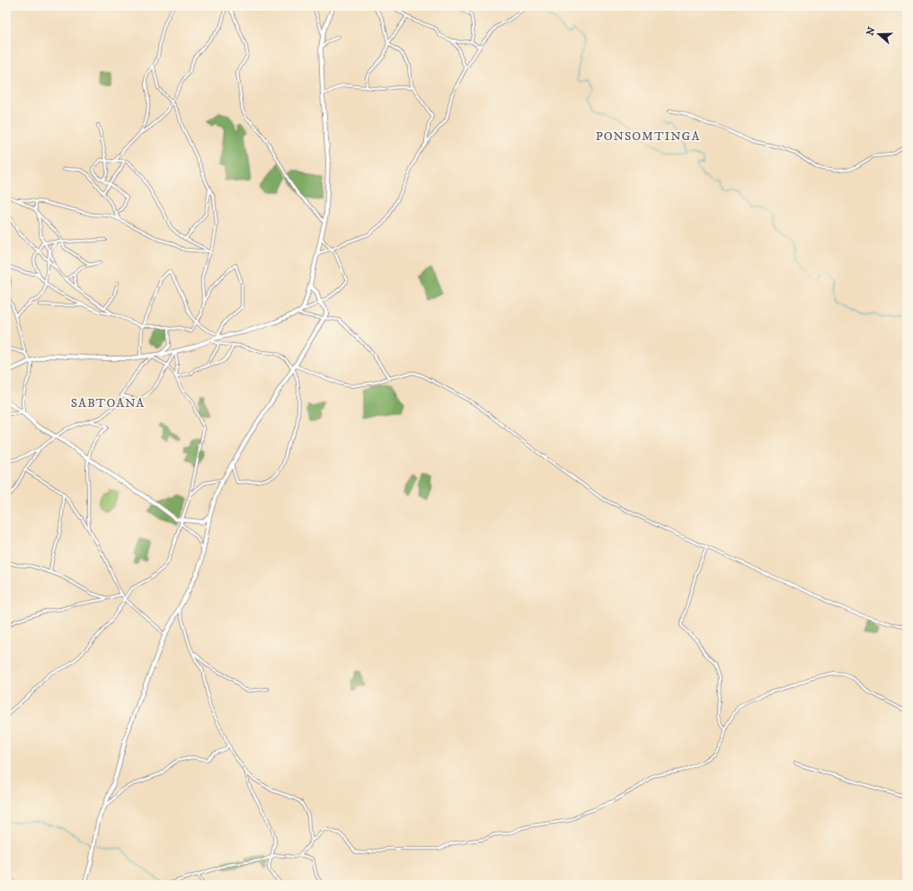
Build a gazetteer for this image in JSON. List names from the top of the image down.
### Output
{
  "districts": ["PONSOMTINGA", "SABTOANA"],
  "north": "left"
}
